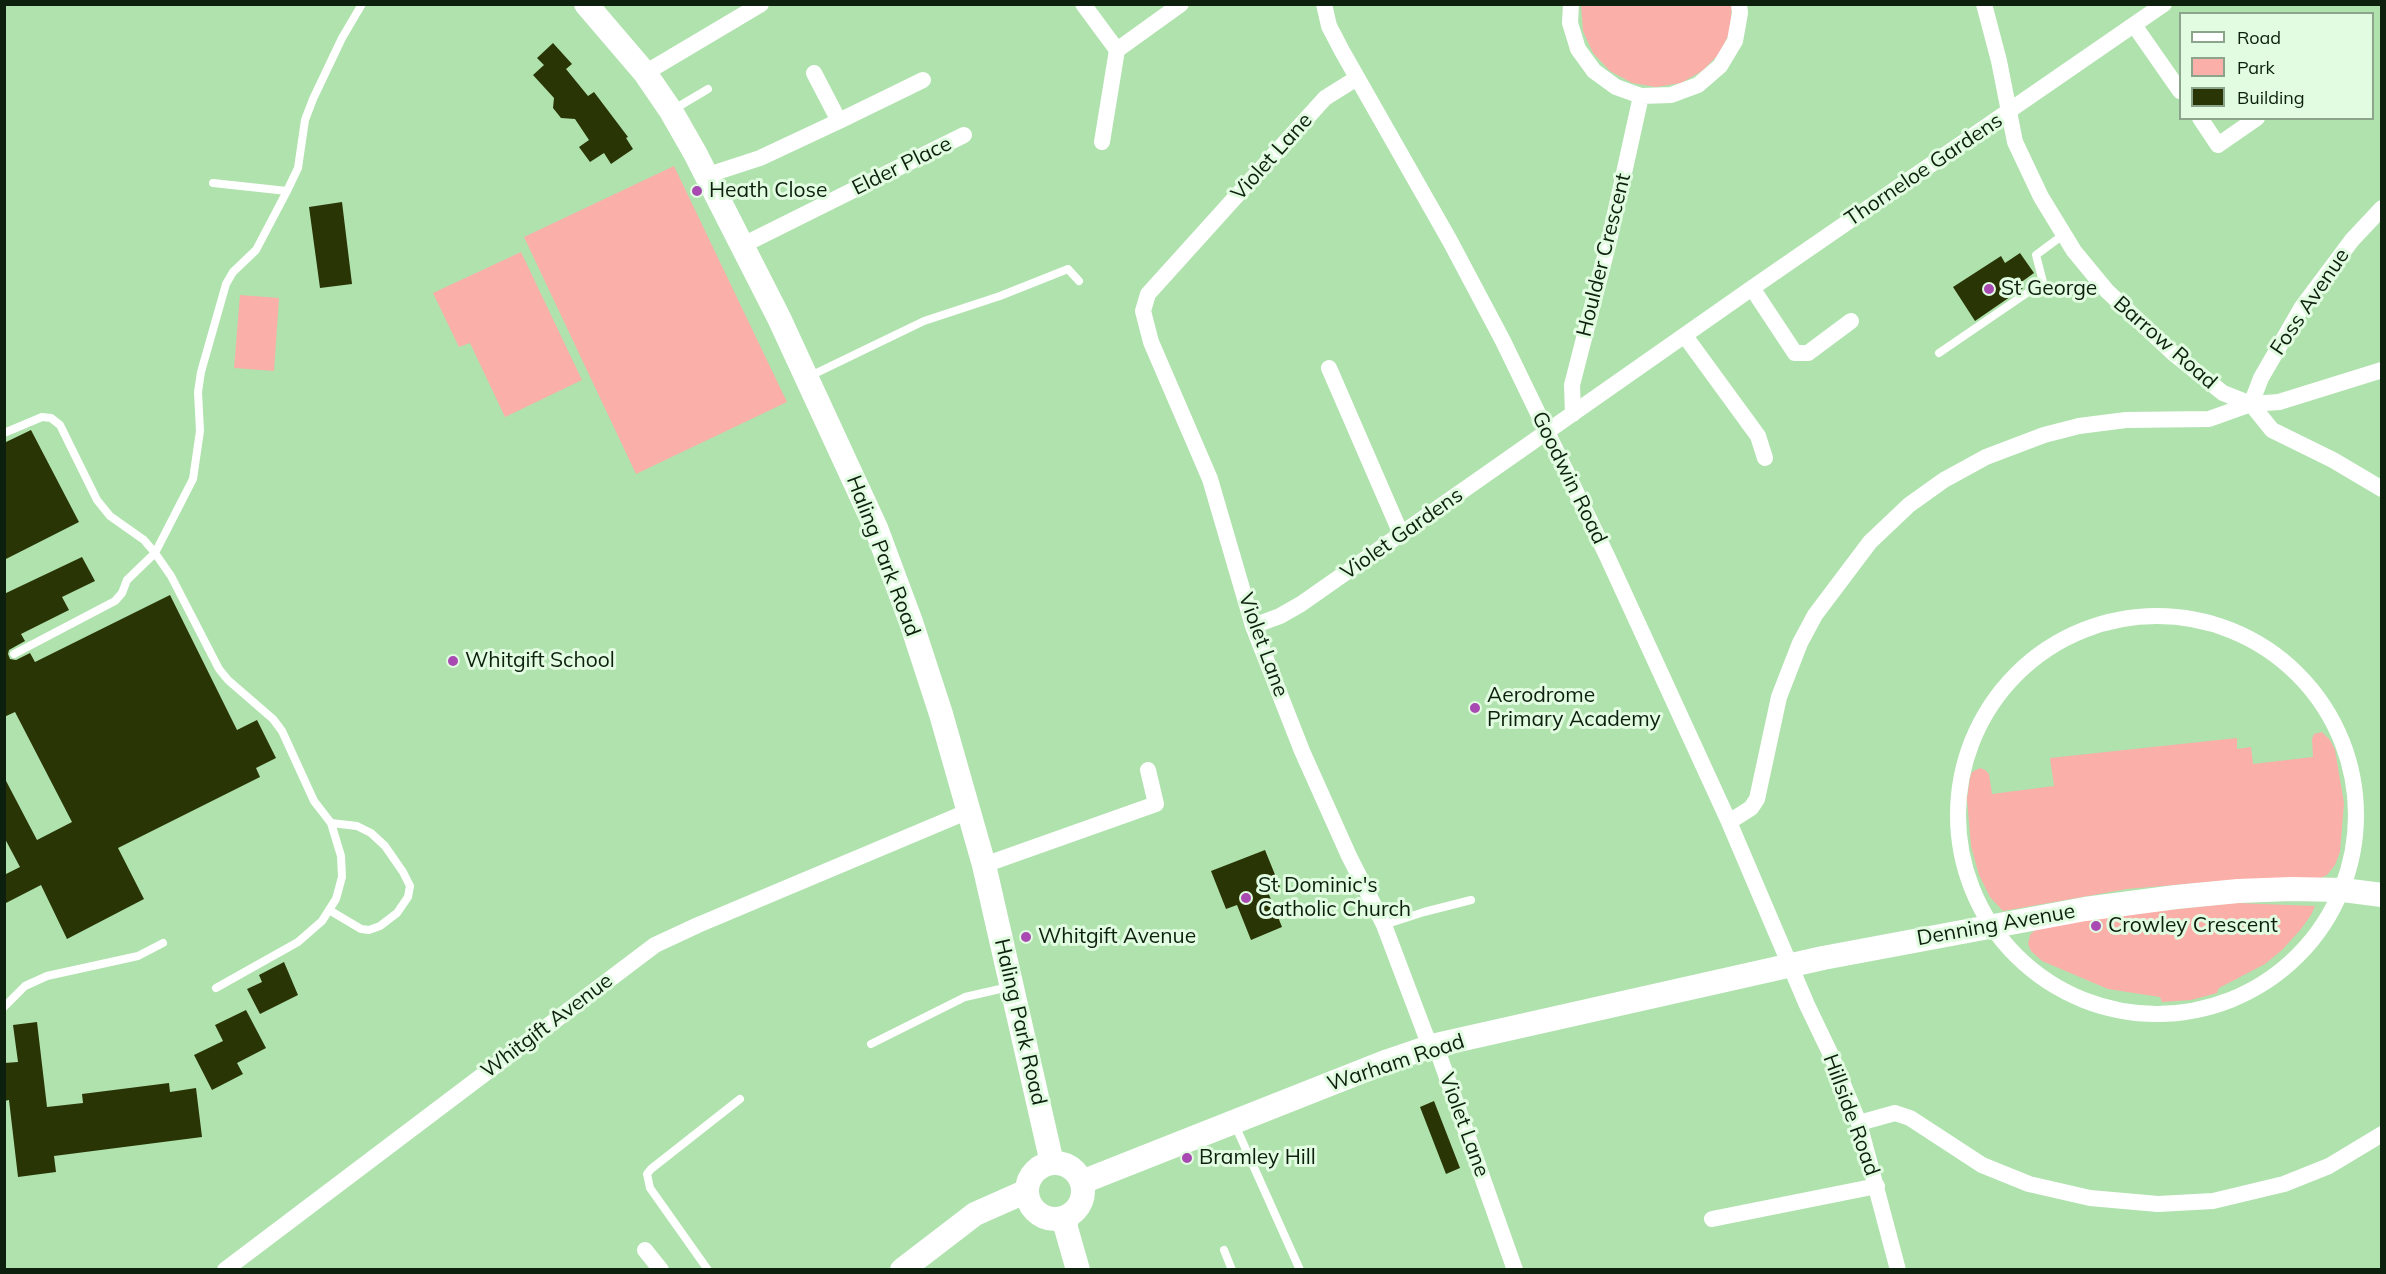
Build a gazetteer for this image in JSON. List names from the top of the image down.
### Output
{
  "streets": {
    "main road": ["Haling Park Road", "Denning Avenue", "Warham Road"],
    "street": [
      "Violet Lane",
      "Elder Place",
      "Thorneloe Gardens",
      "Houlder Crescent",
      "Foss Avenue",
      "Barrow Road",
      "Goodwin Road",
      "Violet Gardens",
      "Whitgift Avenue",
      "Hillside Road"
    ]
  },
  "crossings": [
    ["Violet Lane", "Goodwin Road"],
    ["Violet Lane", "Violet Gardens"],
    ["Violet Lane", "Warham Road"],
    ["Elder Place", "Haling Park Road"],
    ["Thorneloe Gardens", "Houlder Crescent"],
    ["Thorneloe Gardens", "Barrow Road"],
    ["Thorneloe Gardens", "Goodwin Road"],
    ["Thorneloe Gardens", "Violet Gardens"],
    ["Foss Avenue", "Barrow Road"],
    ["Goodwin Road", "Violet Gardens"],
    ["Goodwin Road", "Denning Avenue"],
    ["Goodwin Road", "Warham Road"],
    ["Goodwin Road", "Hillside Road"],
    ["Haling Park Road", "Whitgift Avenue"],
    ["Haling Park Road", "Warham Road"],
    ["Denning Avenue", "Warham Road"],
    ["Denning Avenue", "Hillside Road"],
    ["Warham Road", "Hillside Road"]
  ],
  "places": [
    "Heath Close",
    "St George",
    "Whitgift School",
    "Aerodrome Primary Academy",
    "St Dominic's Catholic Church",
    "Crowley Crescent",
    "Whitgift Avenue",
    "Bramley Hill"
  ],
  "legend": ["Road", "Park", "Building"]
}
